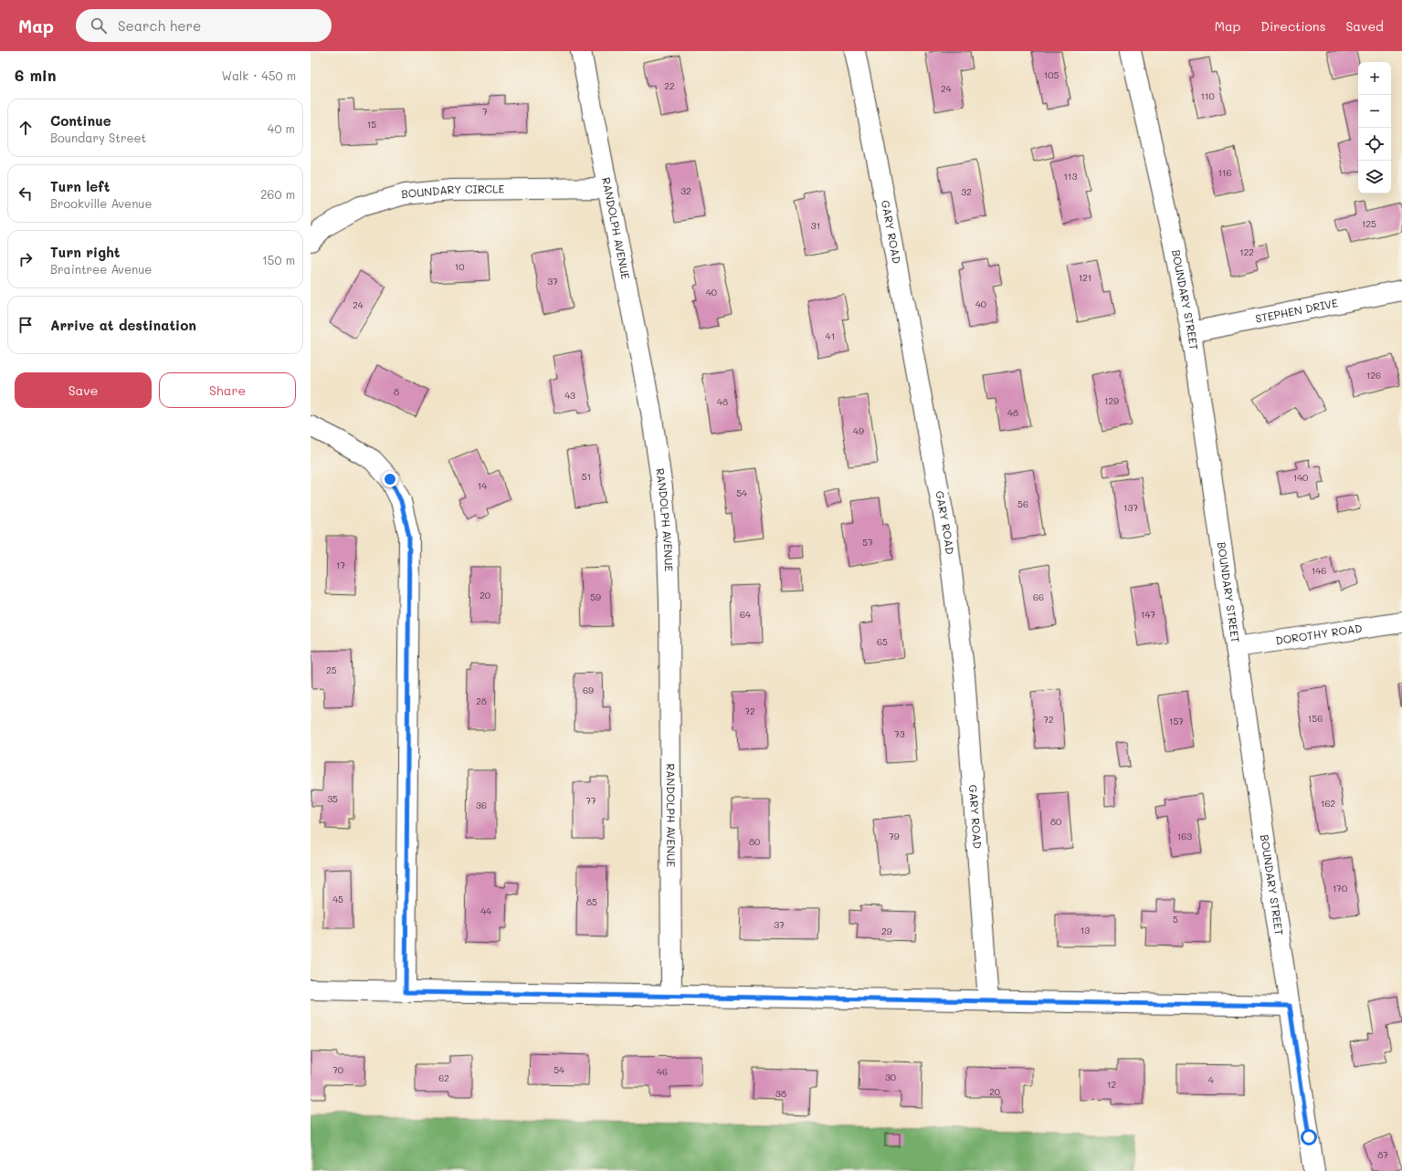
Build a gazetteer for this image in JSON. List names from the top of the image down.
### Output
{
  "streets": {
    "street": [
      "BOUNDARY CIRCLE",
      "RANDOLPH AVENUE",
      "GARY ROAD",
      "BOUNDARY STREET",
      "STEPHEN DRIVE",
      "DOROTHY ROAD"
    ]
  },
  "crossings": [
    ["BOUNDARY CIRCLE", "RANDOLPH AVENUE"],
    ["BOUNDARY STREET", "STEPHEN DRIVE"],
    ["BOUNDARY STREET", "DOROTHY ROAD"]
  ],
  "house_numbers": [
    "105",
    "22",
    "24",
    "110",
    "7",
    "15",
    "116",
    "113",
    "32",
    "32",
    "125",
    "31",
    "122",
    "10",
    "121",
    "37",
    "40",
    "40",
    "24",
    "41",
    "126",
    "8",
    "43",
    "129",
    "48",
    "48",
    "49",
    "51",
    "140",
    "14",
    "54",
    "56",
    "137",
    "57",
    "17",
    "146",
    "20",
    "59",
    "66",
    "64",
    "147",
    "65",
    "25",
    "69",
    "28",
    "72",
    "156",
    "72",
    "157",
    "73",
    "35",
    "77",
    "162",
    "36",
    "80",
    "79",
    "163",
    "80",
    "170",
    "45",
    "85",
    "44",
    "5",
    "37",
    "13",
    "29",
    "70",
    "54",
    "46",
    "30",
    "62",
    "4",
    "12",
    "20",
    "38",
    "87"
  ],
  "page": {
    "header": "Map",
    "search": "Search here",
    "nav": ["Map", "Directions", "Saved"],
    "heading": ["6 min", "Walk · 450 m"],
    "map_buttons": ["+", "−"],
    "list": [
      ["Continue", "Boundary Street", "40 m"],
      ["Turn left", "Brookville Avenue", "260 m"],
      ["Turn right", "Braintree Avenue", "150 m"],
      "Arrive at destination"
    ],
    "buttons": ["Save", "Share"]
  }
}
